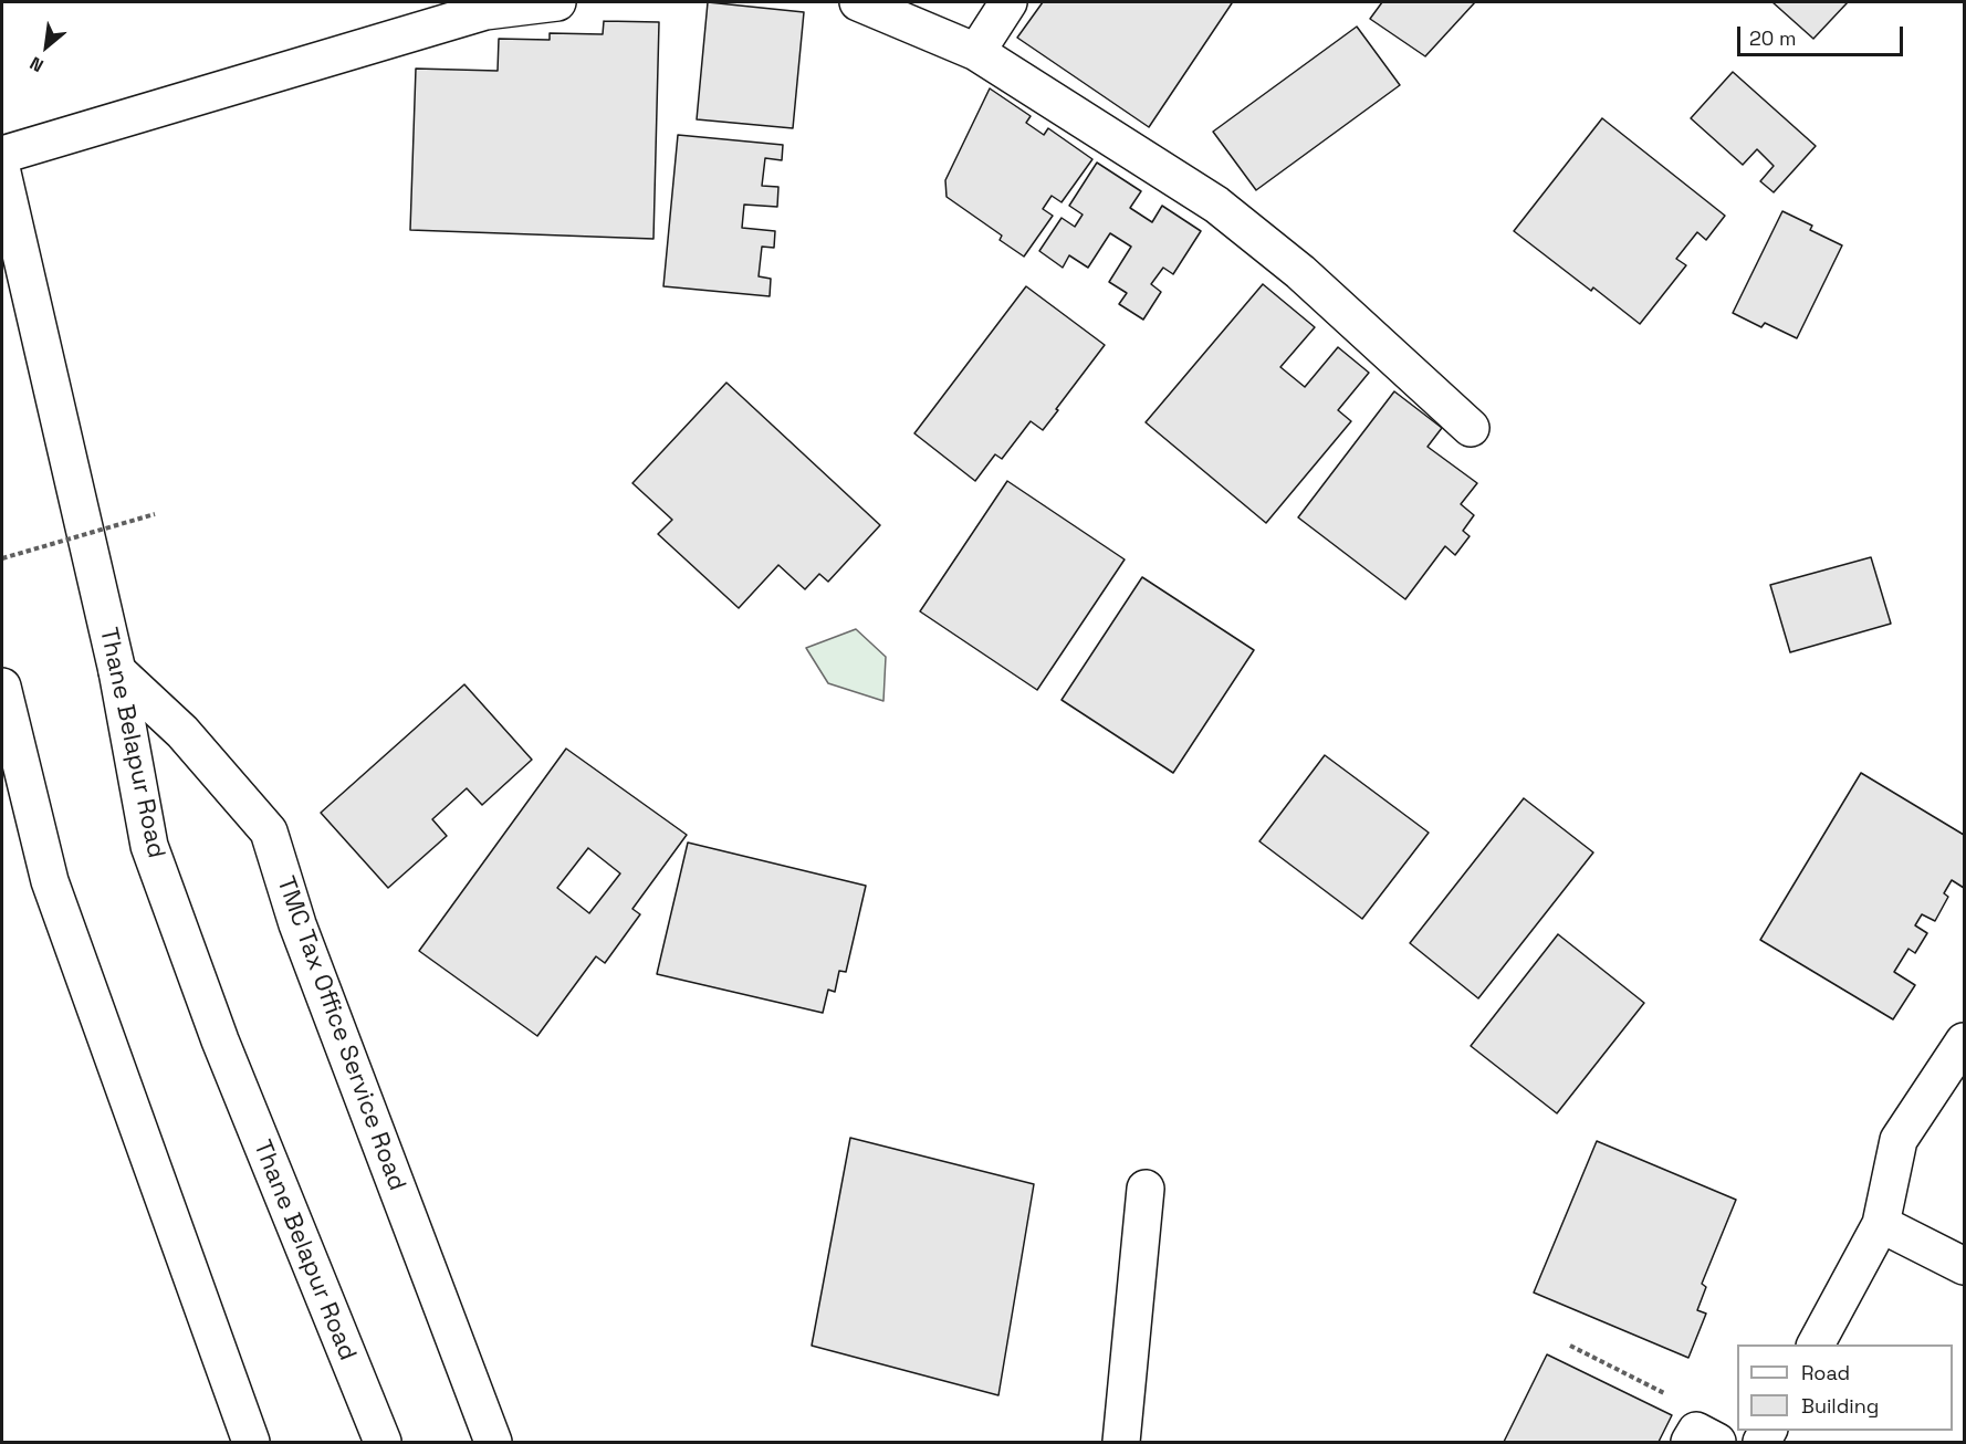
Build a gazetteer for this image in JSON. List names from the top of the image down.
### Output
{
  "streets": {
    "street": ["Thane Belapur Road", "TMC Tax Office Service Road"]
  },
  "crossings": [
    ["Thane Belapur Road", "TMC Tax Office Service Road"]
  ],
  "legend": ["Road", "Building"],
  "scale_bar": "20 m",
  "north": "bottom left"
}
